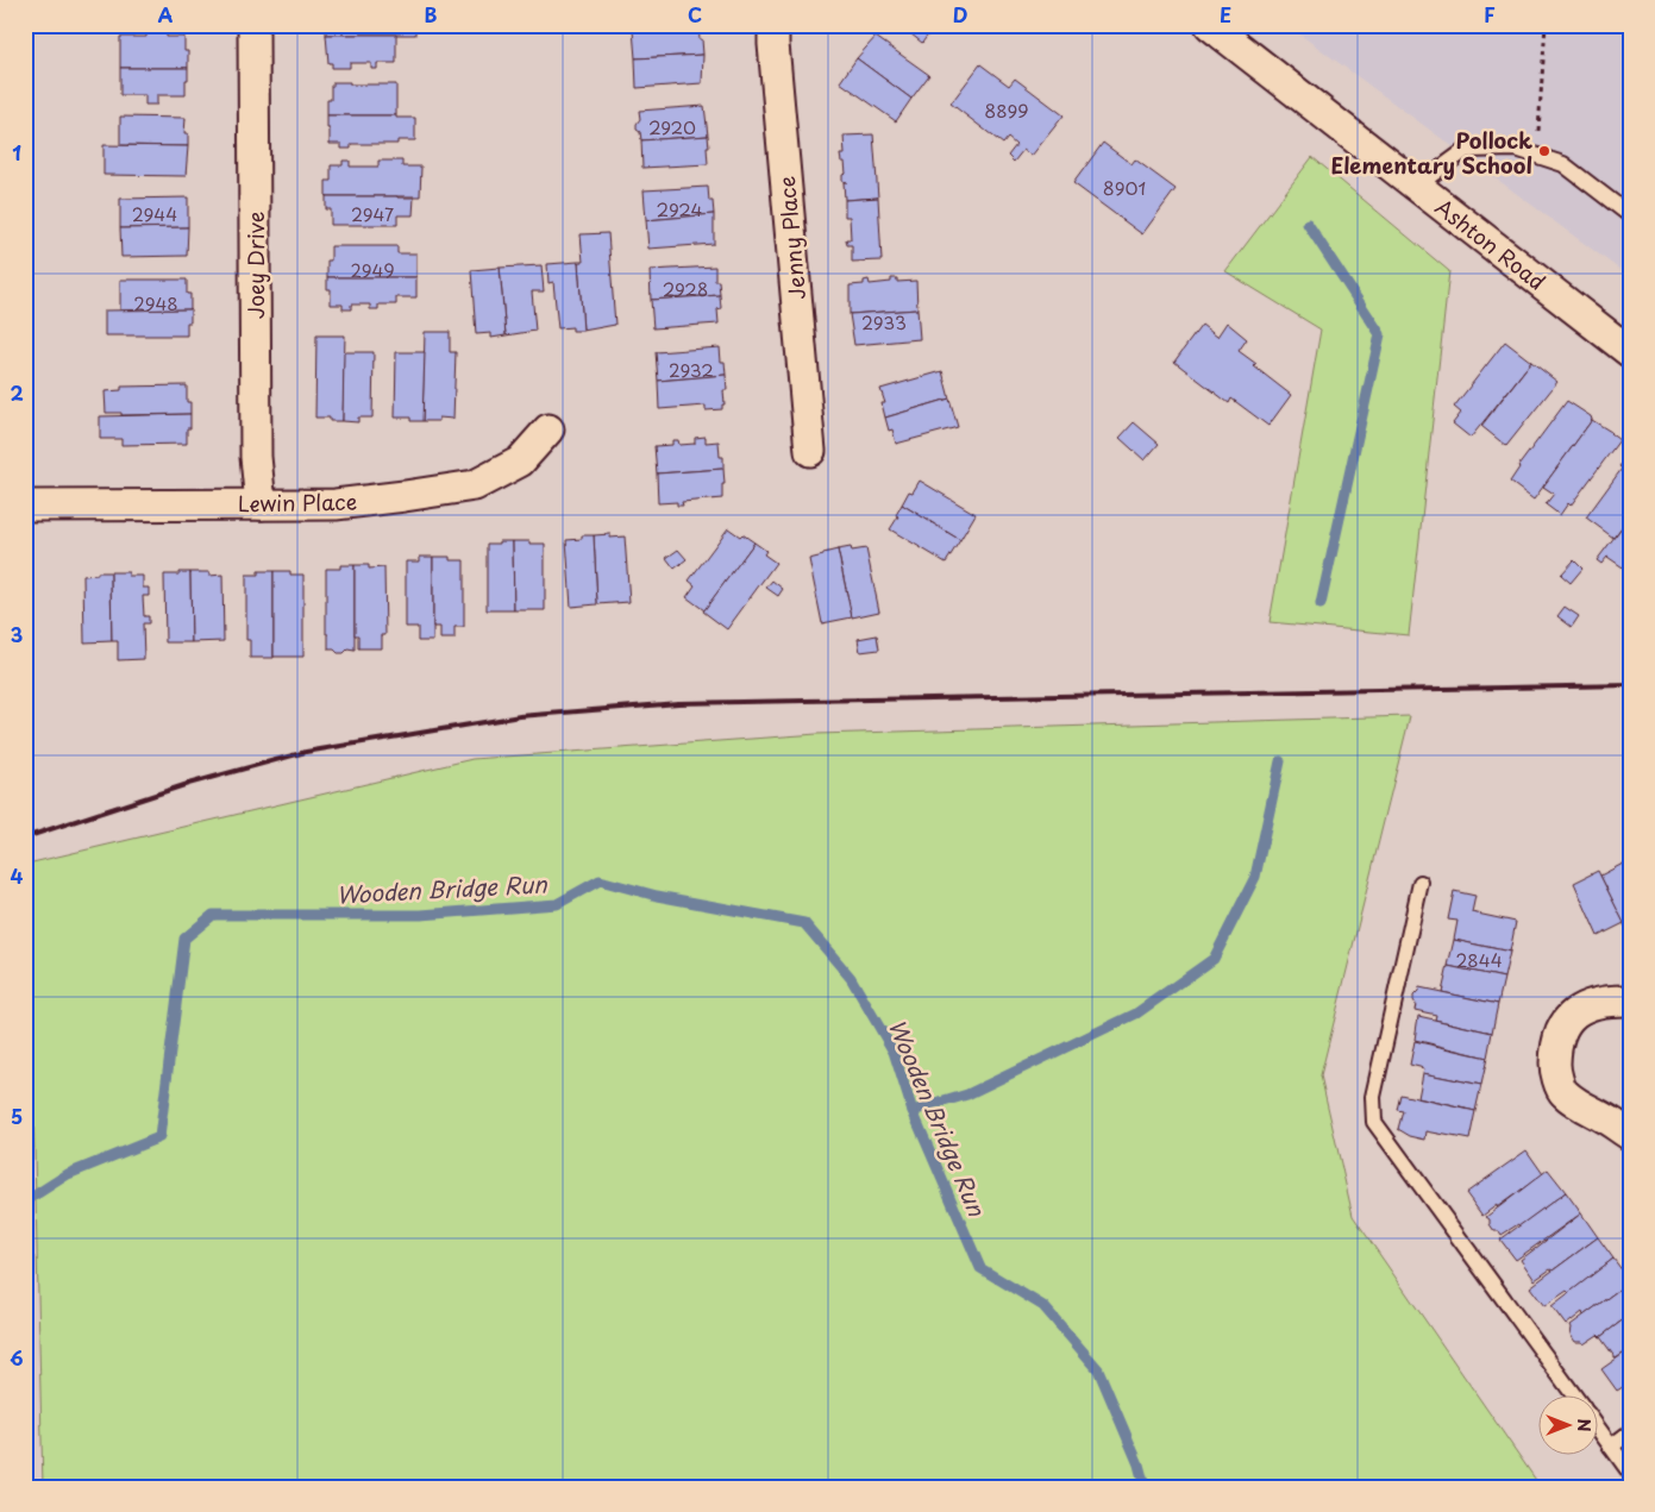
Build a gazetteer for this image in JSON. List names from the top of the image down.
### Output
{
  "streets": {
    "street": [
      "Jenny Place",
      "Ashton Road",
      "Joey Drive",
      "Lewin Place"
    ]
  },
  "crossings": [
    ["Joey Drive", "Lewin Place"]
  ],
  "water": ["Wooden Bridge Run"],
  "places": ["Pollock Elementary School"],
  "house_numbers": [
    "8899",
    "2920",
    "8901",
    "2924",
    "2944",
    "2947",
    "2949",
    "2928",
    "2948",
    "2933",
    "2932",
    "2844"
  ],
  "north": "right",
  "grid": {
    "columns": [
      "A",
      "B",
      "C",
      "D",
      "E",
      "F"
    ],
    "rows": [
      "1",
      "2",
      "3",
      "4",
      "5",
      "6"
    ]
  }
}
